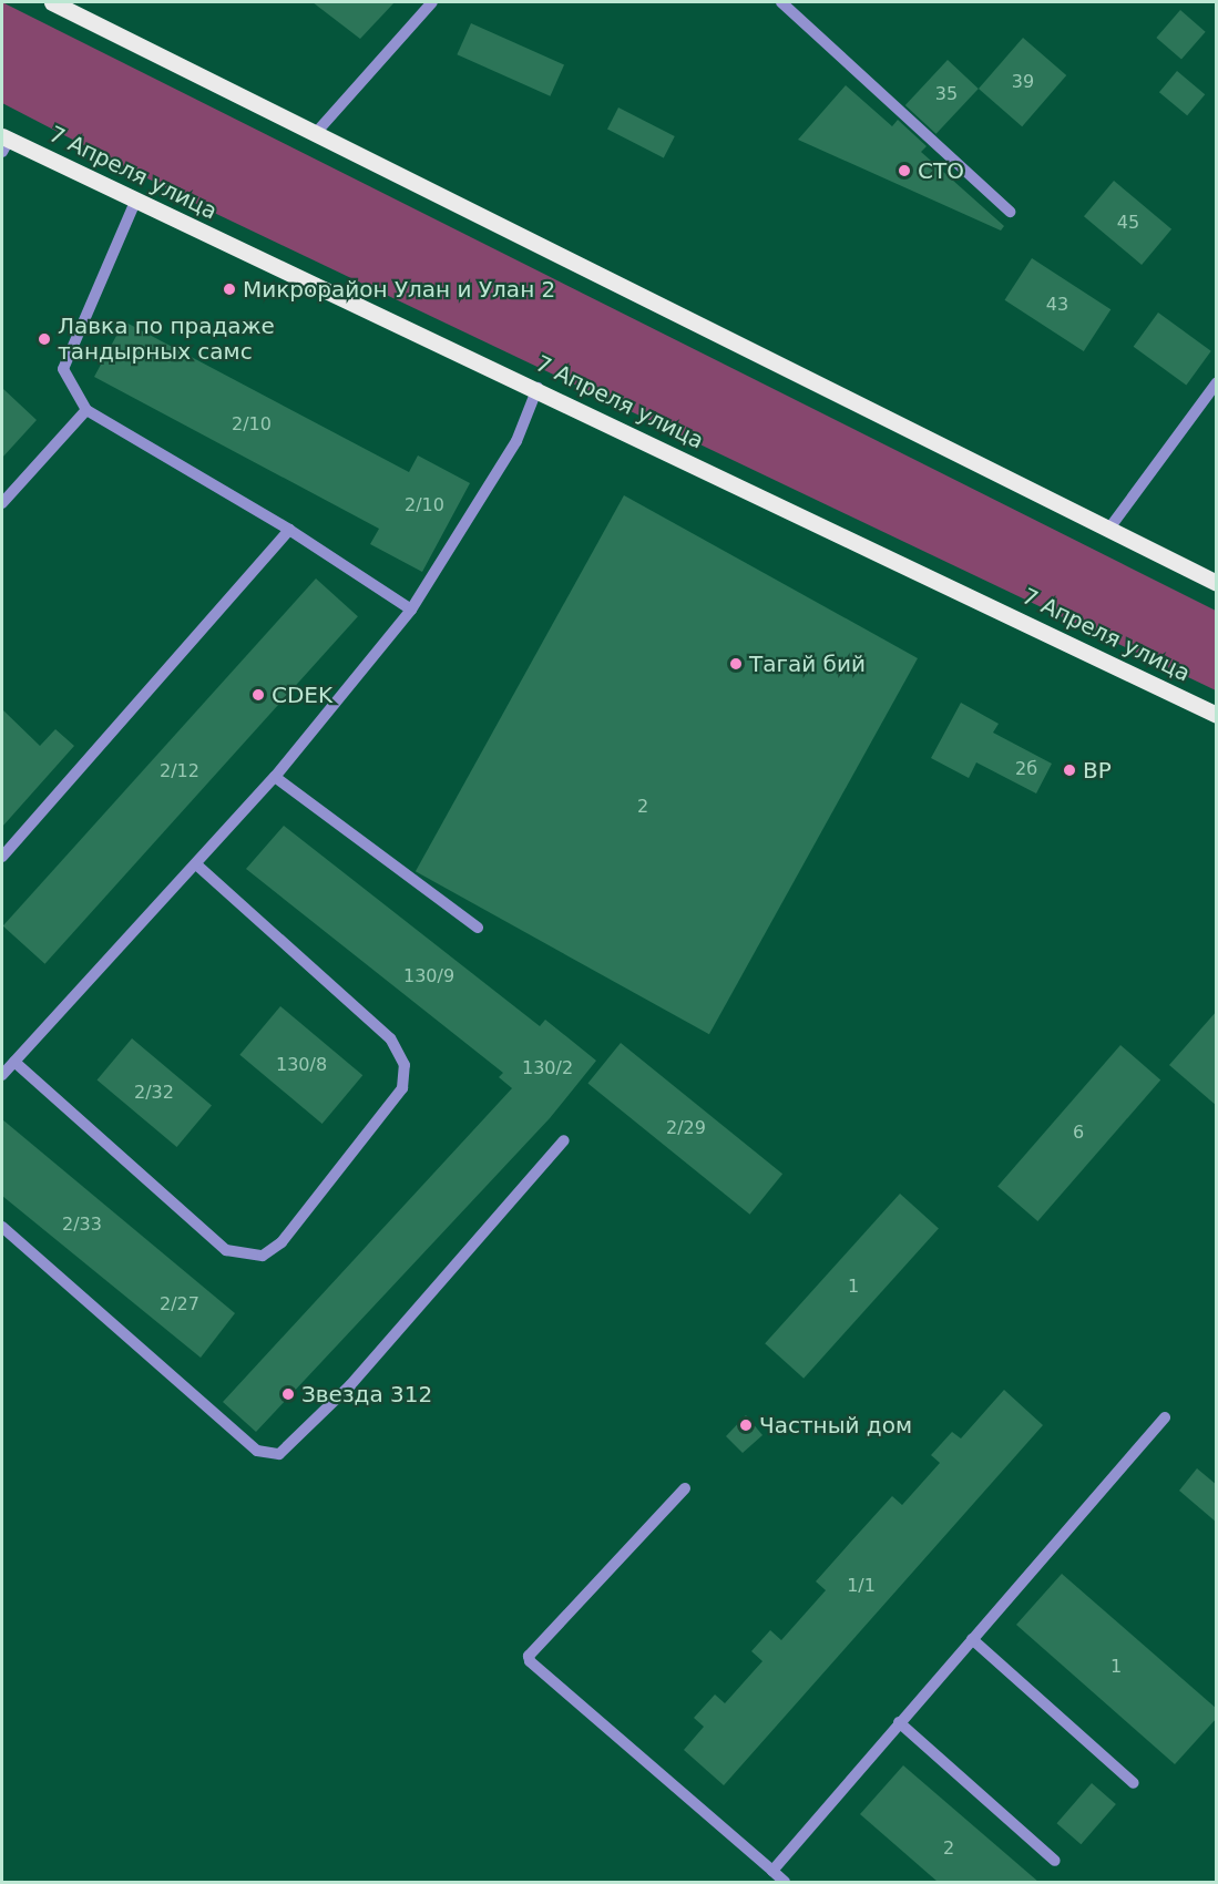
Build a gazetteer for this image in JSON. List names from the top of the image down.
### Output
{
  "streets": {
    "main road": ["7 Апреля улица"]
  },
  "places": [
    "СТО",
    "Микрорайон Улан и Улан 2",
    "Лавка по прадаже тандырных самс",
    "Тагай бий",
    "CDEK",
    "BP",
    "Звезда 312",
    "Частный дом"
  ],
  "house_numbers": [
    "39",
    "35",
    "45",
    "43",
    "2/10",
    "2/10",
    "2б",
    "2/12",
    "2",
    "130/9",
    "130/8",
    "130/2",
    "2/32",
    "2/29",
    "6",
    "2/33",
    "1",
    "2/27",
    "1/1",
    "1",
    "2"
  ]
}
